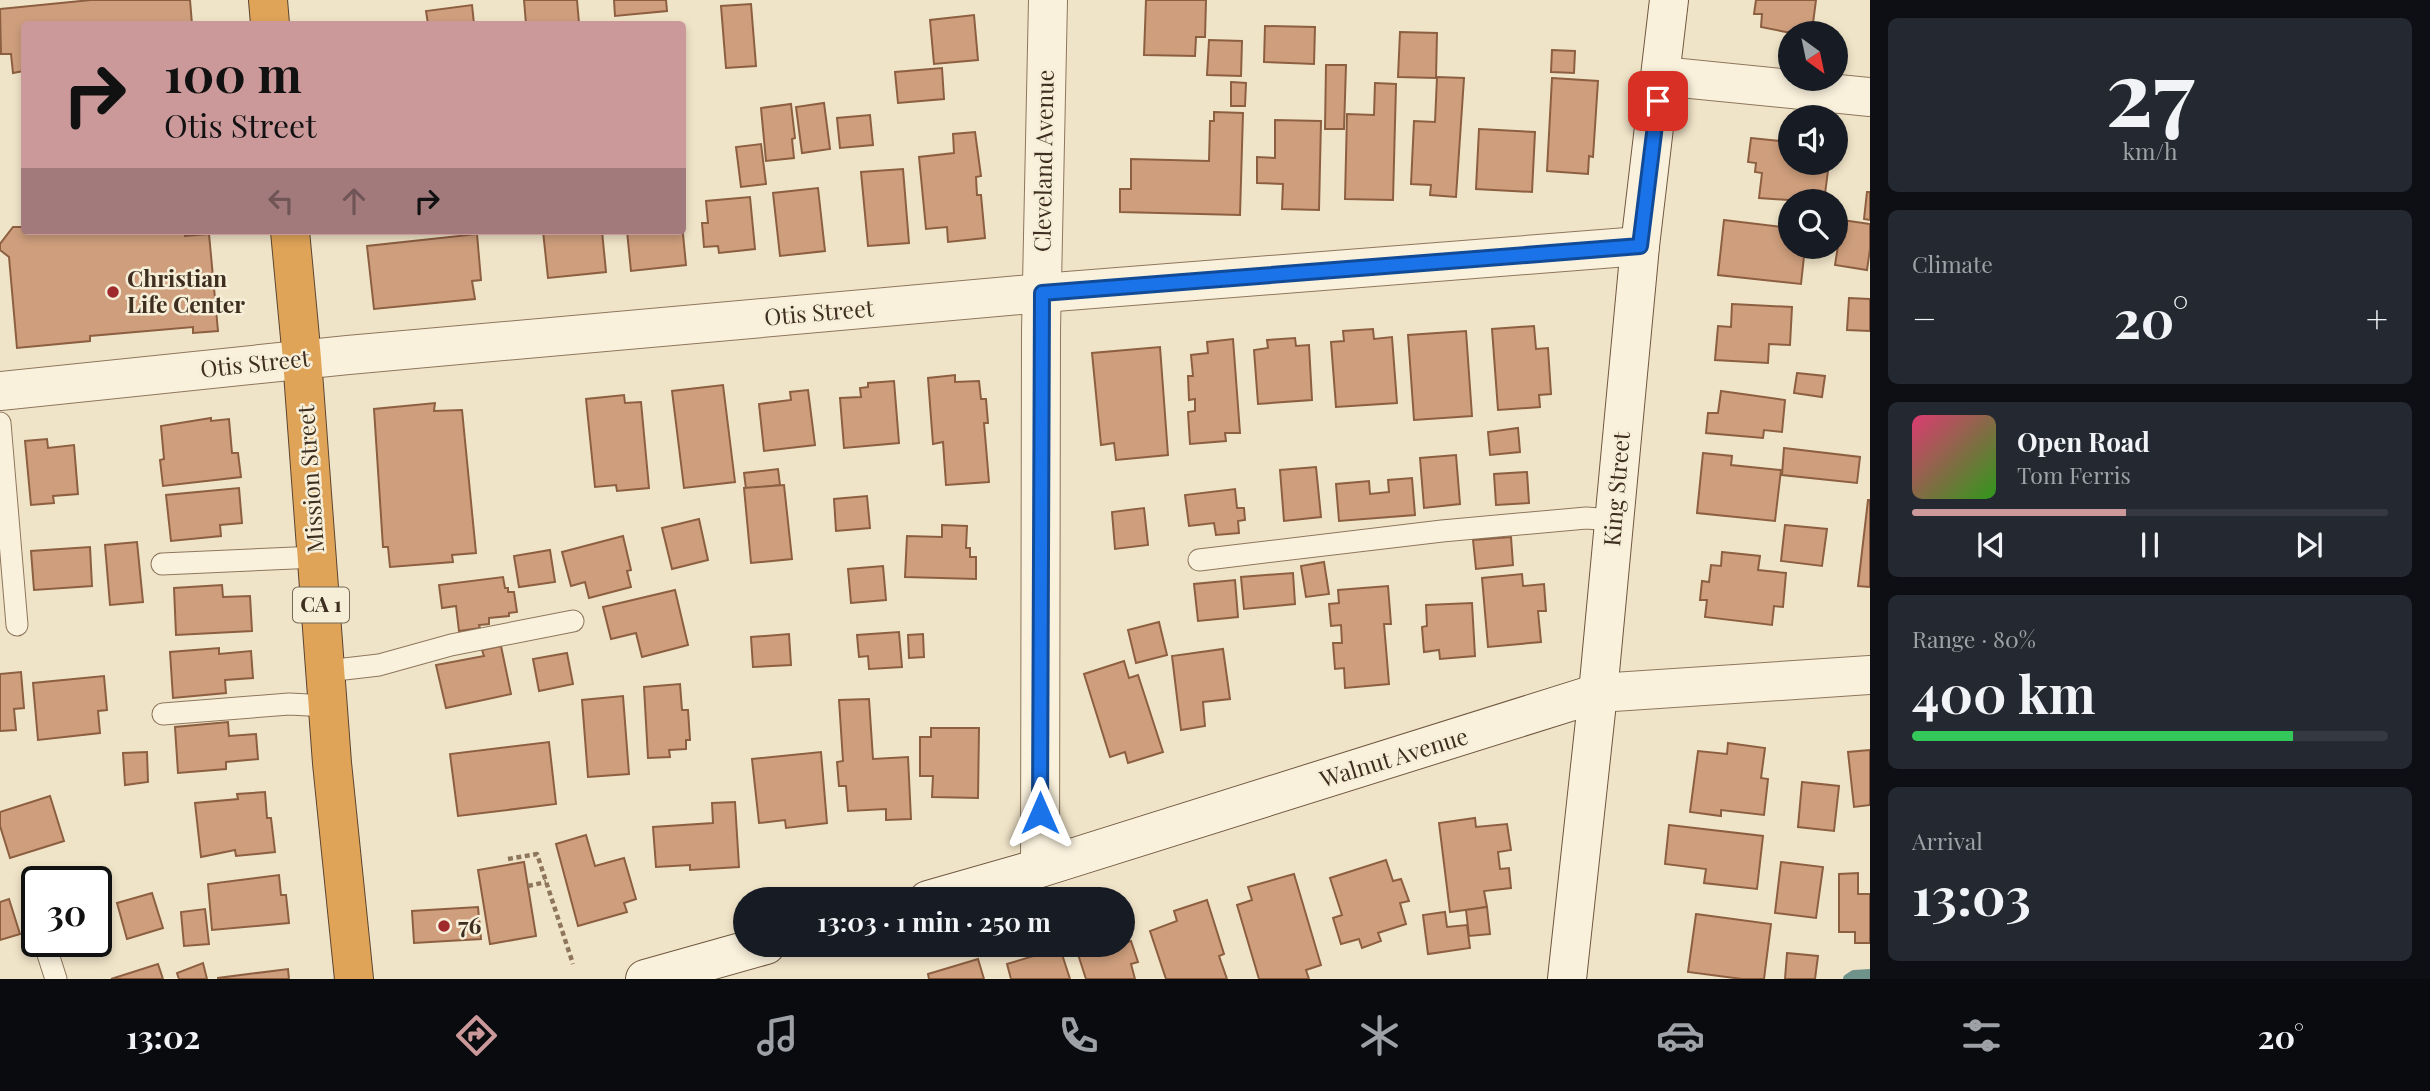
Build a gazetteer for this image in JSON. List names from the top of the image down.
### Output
{
  "streets": {
    "highway": ["Mission Street", "CA 1"],
    "street": [
      "Cleveland Avenue",
      "Otis Street",
      "King Street",
      "Walnut Avenue"
    ]
  },
  "crossings": [
    ["Cleveland Avenue", "Otis Street"],
    ["Cleveland Avenue", "Walnut Avenue"],
    ["Otis Street", "Mission Street"],
    ["Otis Street", "King Street"],
    ["King Street", "Walnut Avenue"]
  ],
  "places": ["Christian Life Center", "76"],
  "north": "bottom right",
  "page": {
    "tile": [
      ["27", "km/h"],
      "Climate",
      ["Range · 80%", "400 km"],
      ["Arrival", "13:03"]
    ],
    "turn": ["100 m", "Otis Street"],
    "heat": ["−", "20°", "+"],
    "song": ["Open Road", "Tom Ferris"],
    "limit": "30",
    "trip": "13:03 · 1 min · 250 m",
    "tabs": ["13:02", "20°"]
  }
}
